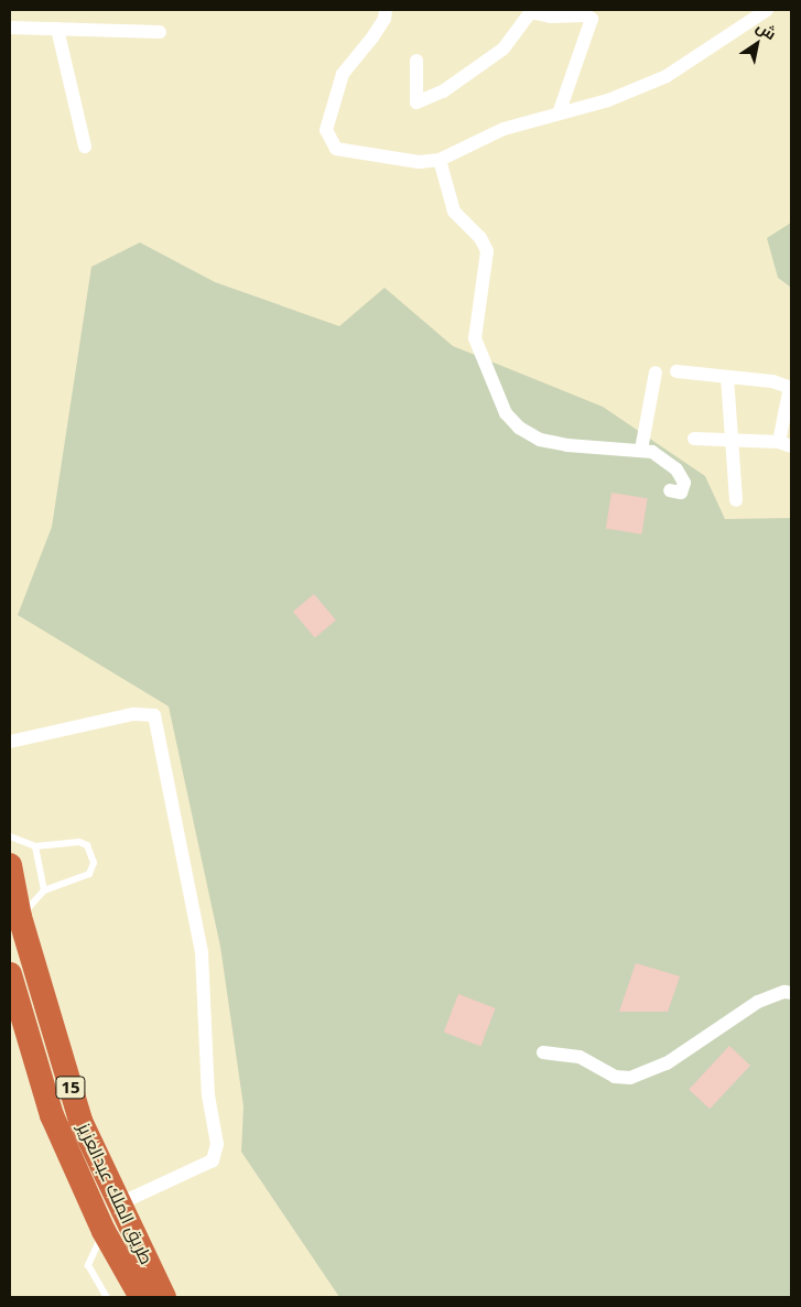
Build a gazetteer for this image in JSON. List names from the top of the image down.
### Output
{
  "streets": {
    "highway": ["15", "طريق الملك عبدالعزيز"]
  },
  "north": "top right"
}
